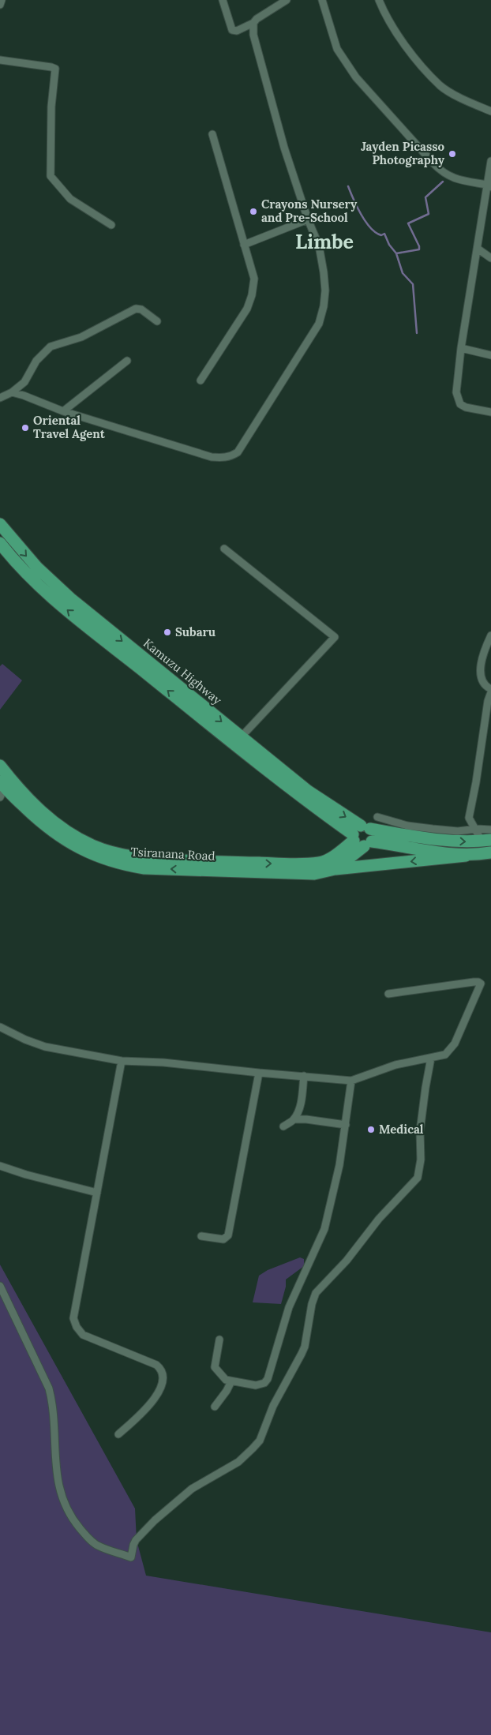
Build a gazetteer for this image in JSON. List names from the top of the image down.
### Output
{
  "streets": {
    "highway": ["Kamuzu Highway", "Tsiranana Road"]
  },
  "crossings": [
    ["Kamuzu Highway", "Tsiranana Road"]
  ],
  "districts": ["Limbe"],
  "places": [
    "Jayden Picasso Photography",
    "Crayons Nursery and Pre-School",
    "Oriental Travel Agent",
    "Subaru",
    "Medical"
  ]
}
